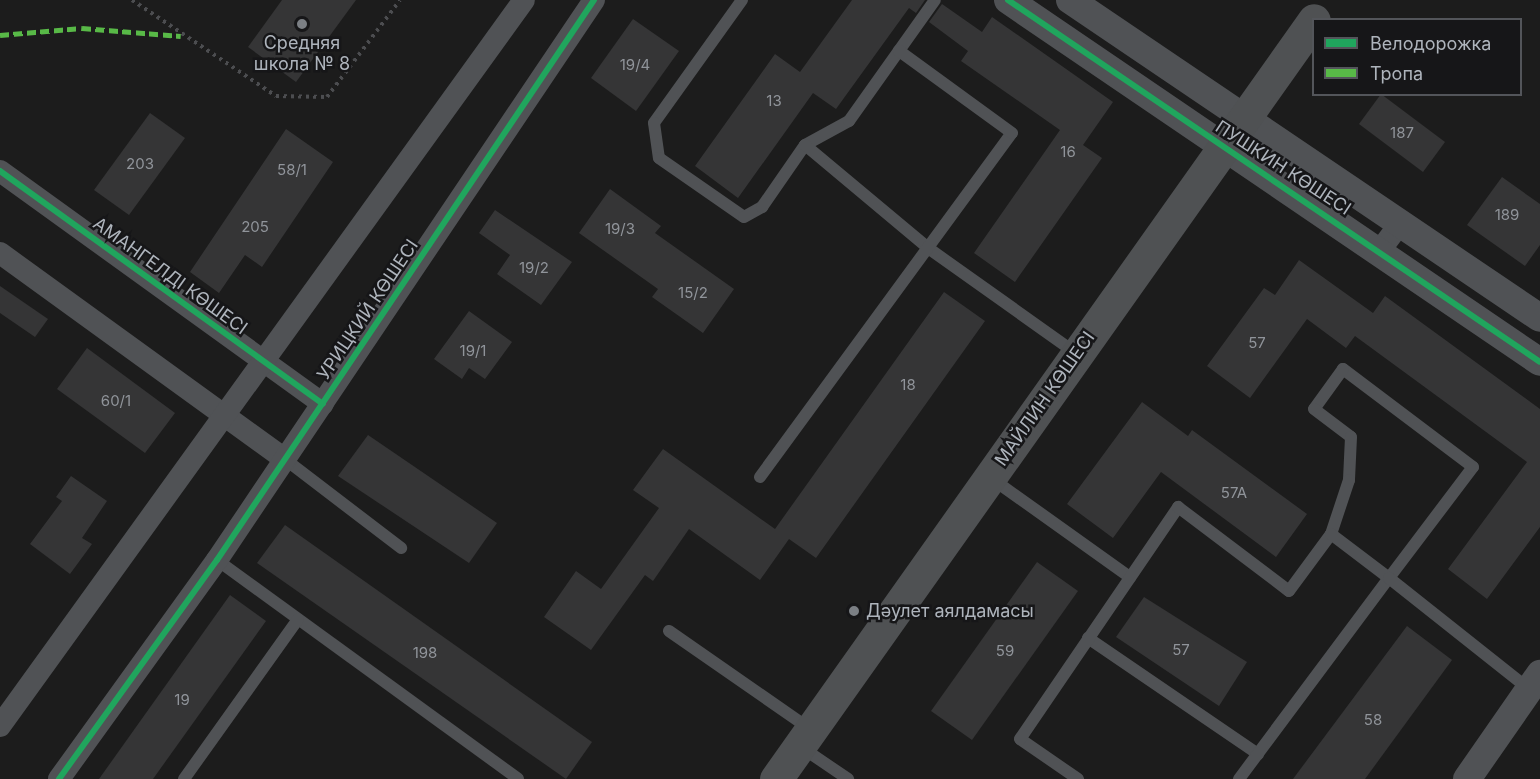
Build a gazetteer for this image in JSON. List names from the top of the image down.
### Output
{
  "streets": {
    "main road": ["МАЙЛИН КӨШЕСІ"],
    "street": ["ПУШКИН КӨШЕСІ", "АМАНГЕЛДІ КӨШЕСІ", "УРИЦКИЙ КӨШЕСІ"]
  },
  "crossings": [
    ["ПУШКИН КӨШЕСІ", "МАЙЛИН КӨШЕСІ"],
    ["АМАНГЕЛДІ КӨШЕСІ", "УРИЦКИЙ КӨШЕСІ"]
  ],
  "places": ["Средняя школа № 8", "Дәулет аялдамасы"],
  "house_numbers": [
    "19/4",
    "13",
    "187",
    "16",
    "203",
    "58/1",
    "189",
    "205",
    "19/3",
    "19/2",
    "15/2",
    "57",
    "19/1",
    "18",
    "60/1",
    "57А",
    "57",
    "59",
    "198",
    "19",
    "58"
  ],
  "legend": ["Велодорожка", "Тропа"]
}
